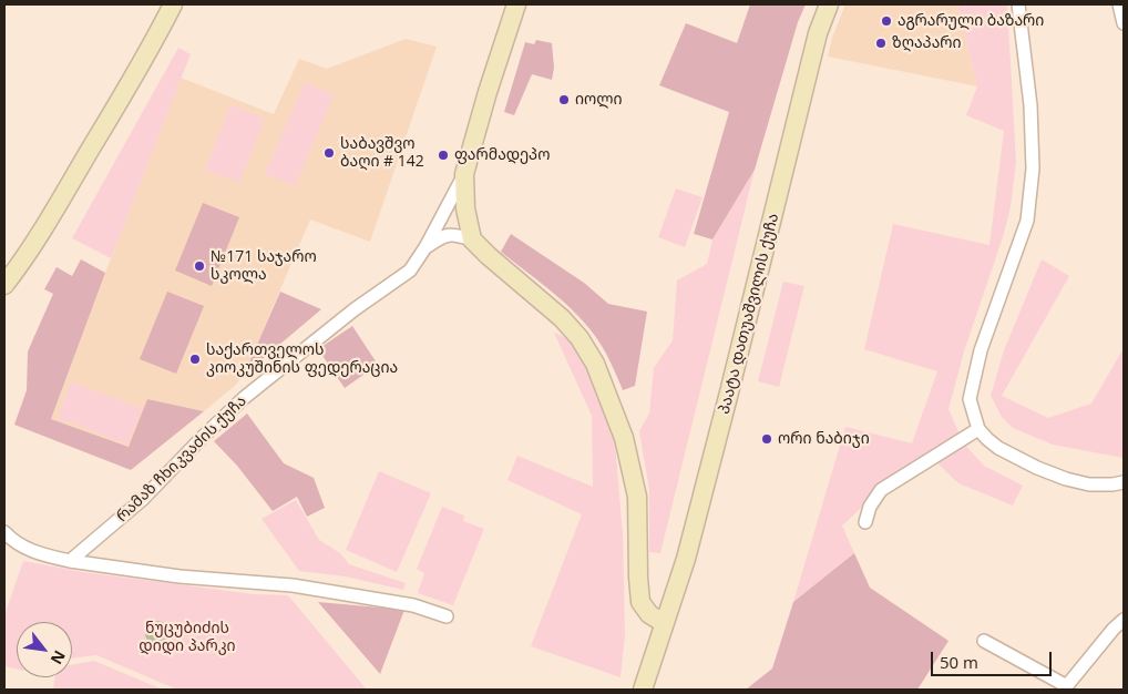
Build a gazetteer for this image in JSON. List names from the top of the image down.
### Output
{
  "streets": {
    "street": ["პაატა დათუაშვილის ქუჩა", "რამაზ ჩხიკვაძის ქუჩა"]
  },
  "parks": ["ნუცუბიძის დიდი პარკი"],
  "places": [
    "აგრარული ბაზარი",
    "ზღაპარი",
    "იოლი",
    "საბავშვო ბაღი # 142",
    "ფარმადეპო",
    "№171 საჯარო სკოლა",
    "საქართველოს კიოკუშინის ფედერაცია",
    "ორი ნაბიჯი"
  ],
  "scale_bar": "50 m",
  "north": "bottom right"
}
